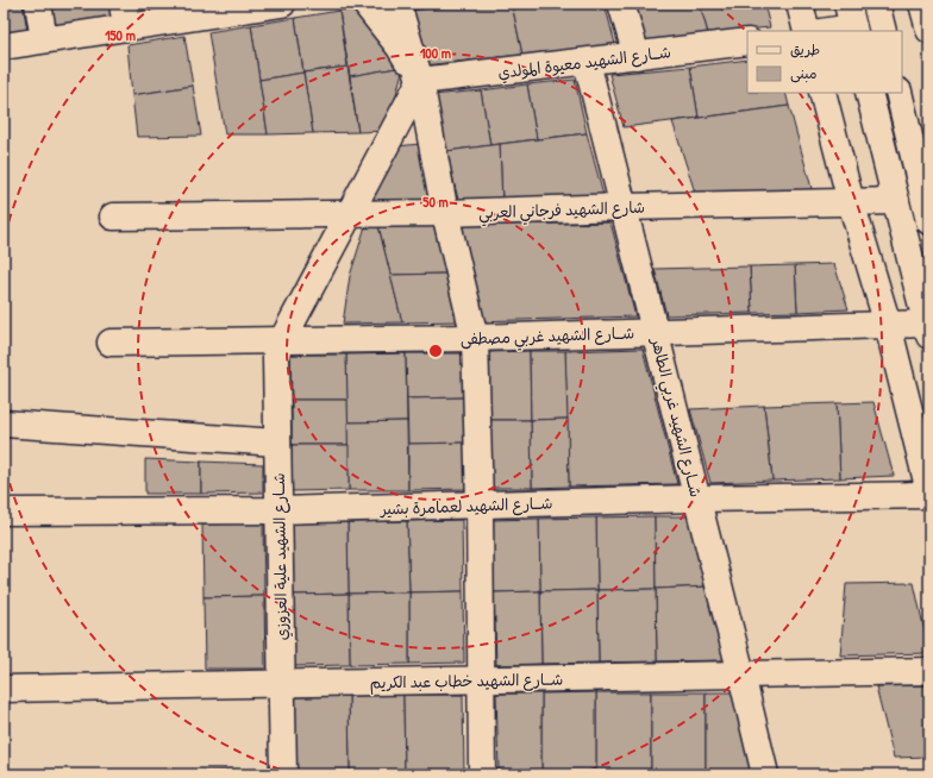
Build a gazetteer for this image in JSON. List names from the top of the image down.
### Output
{
  "streets": {
    "main road": [
      "شــارع الشهيد معيوة المولدي",
      "شارع الشهيد فرجاني العربي",
      "شــارع الشهيد غربي مصطفى",
      "شــارع الشهيد غربي الطاهر",
      "شــارع الشهيد لعمامرة بشير",
      "شــارع الشهيد علية العزوزي",
      "شــارع الشهيد خطاب عبد الكريم"
    ]
  },
  "crossings": [
    ["شــارع الشهيد معيوة المولدي", "شــارع الشهيد غربي الطاهر"],
    ["شــارع الشهيد معيوة المولدي", "شــارع الشهيد علية العزوزي"],
    ["شارع الشهيد فرجاني العربي", "شــارع الشهيد غربي الطاهر"],
    ["شارع الشهيد فرجاني العربي", "شــارع الشهيد علية العزوزي"],
    ["شــارع الشهيد غربي مصطفى", "شــارع الشهيد غربي الطاهر"],
    ["شــارع الشهيد غربي مصطفى", "شــارع الشهيد علية العزوزي"],
    ["شــارع الشهيد غربي الطاهر", "شــارع الشهيد لعمامرة بشير"],
    ["شــارع الشهيد غربي الطاهر", "شــارع الشهيد خطاب عبد الكريم"],
    ["شــارع الشهيد لعمامرة بشير", "شــارع الشهيد علية العزوزي"],
    ["شــارع الشهيد علية العزوزي", "شــارع الشهيد خطاب عبد الكريم"]
  ],
  "legend": ["طريق", "مبنى"],
  "rings": ["150 m", "100 m", "50 m"]
}
